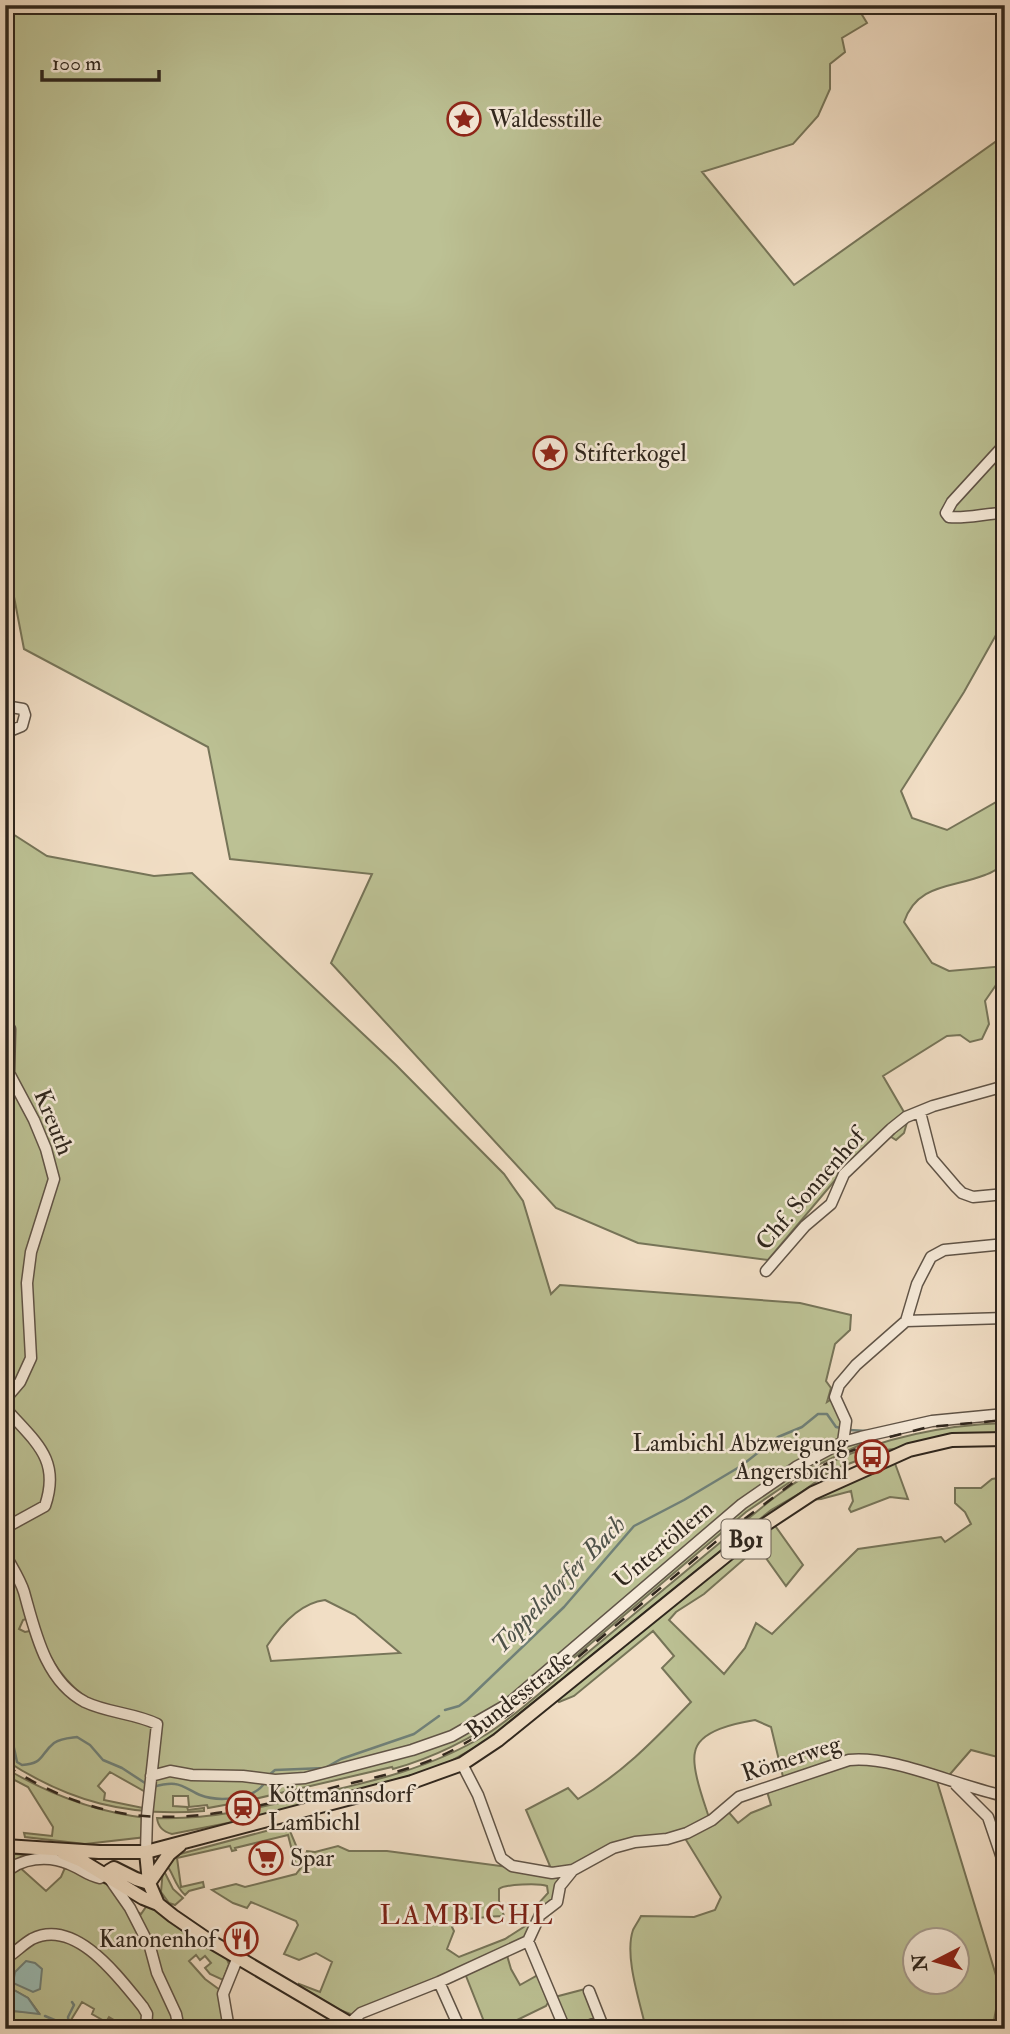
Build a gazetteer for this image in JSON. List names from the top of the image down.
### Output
{
  "streets": {
    "main road": ["B91", "Bundesstraße"],
    "street": [
      "Kreuth",
      "Chf. Sonnenhof",
      "Untertöllern",
      "Römerweg"
    ]
  },
  "crossings": [
    ["Bundesstraße", "Römerweg"]
  ],
  "districts": ["LAMBICHL"],
  "water": ["Toppelsdorfer Bach"],
  "places": {
    "place": ["Waldesstille", "Stifterkogel"],
    "bus stop": ["Lambichl Abzweigung Angersbichl"],
    "station": ["Köttmannsdorf Lambichl"],
    "supermarket": ["Spar"],
    "restaurant": ["Kanonenhof"]
  },
  "scale_bar": "100 m",
  "north": "left"
}
